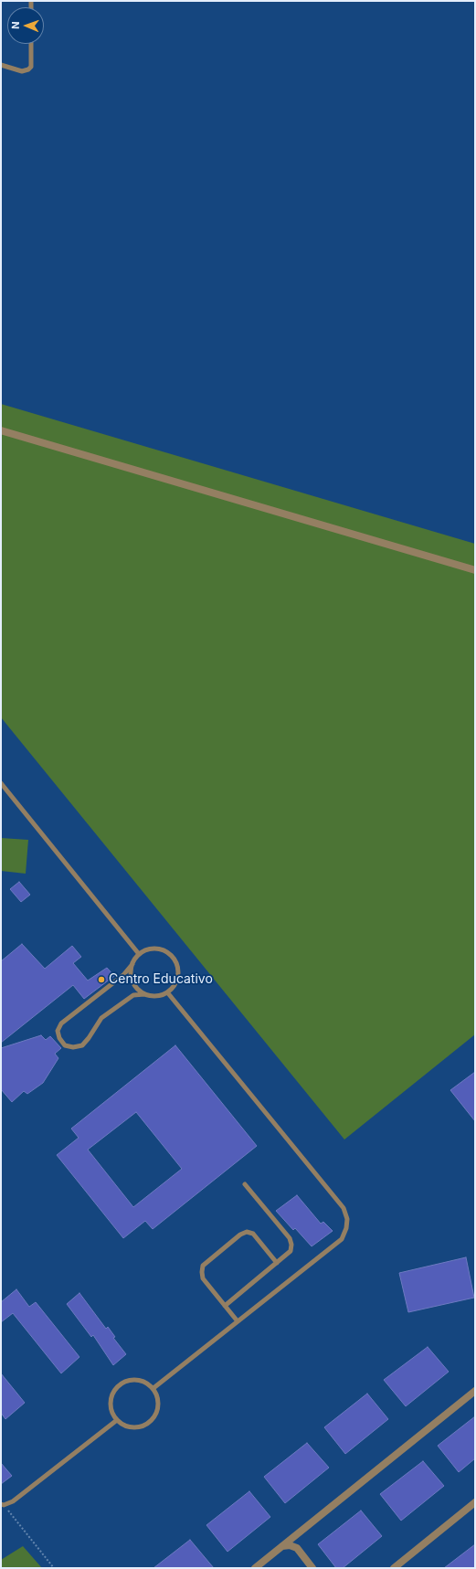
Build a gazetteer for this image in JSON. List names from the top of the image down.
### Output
{
  "places": ["Centro Educativo"],
  "north": "left"
}
